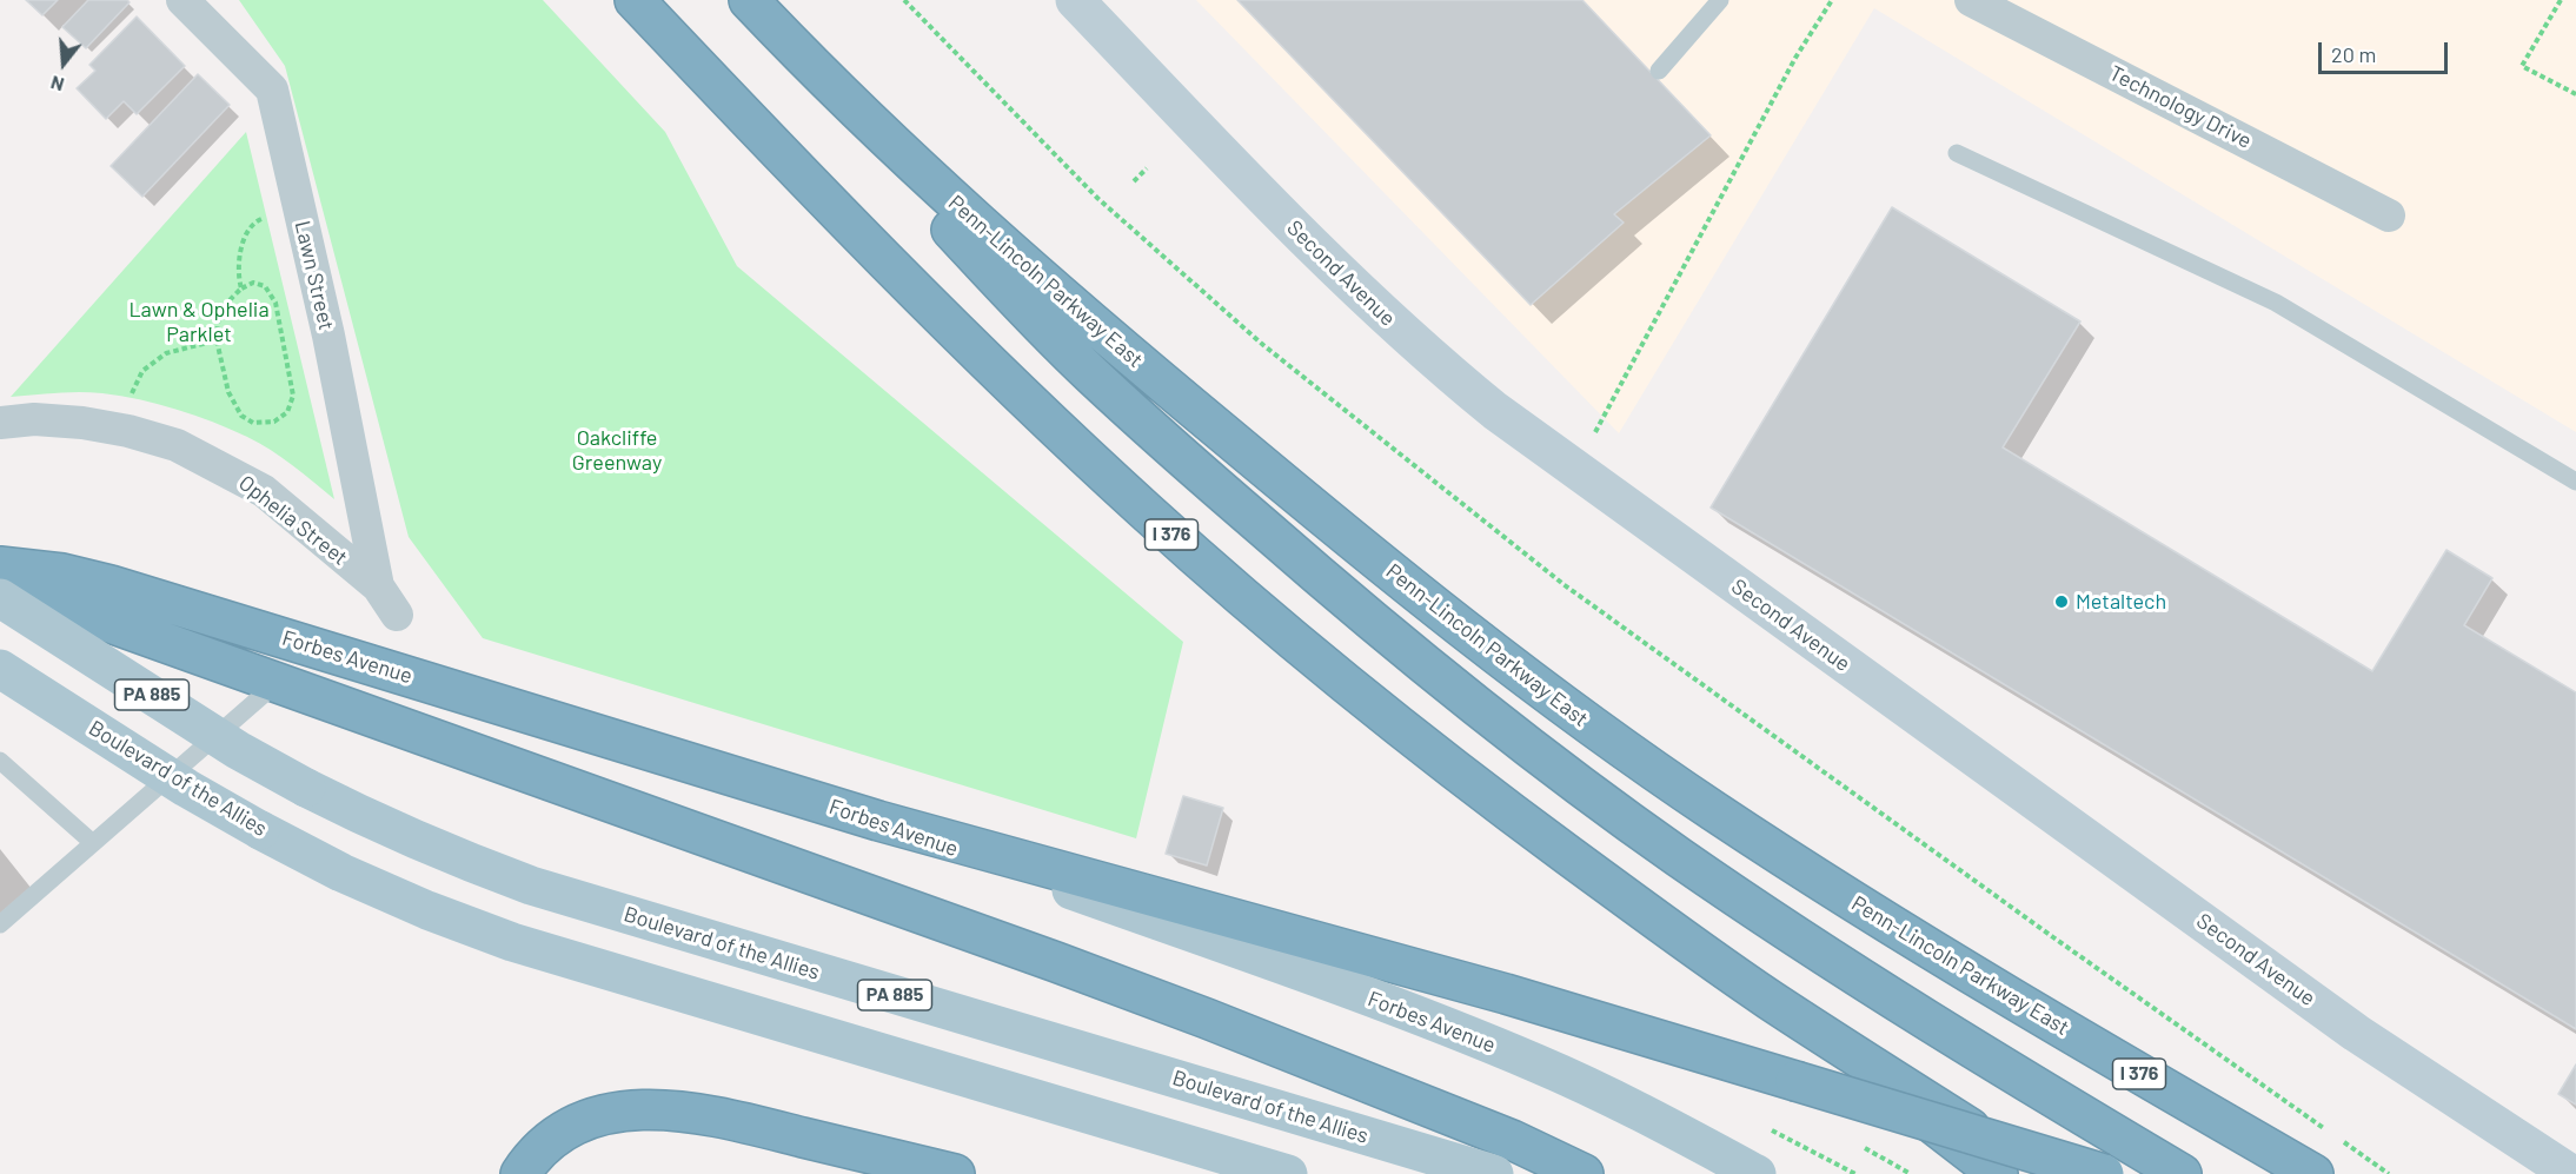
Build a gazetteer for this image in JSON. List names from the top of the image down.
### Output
{
  "streets": {
    "highway": ["Penn-Lincoln Parkway East", "I 376", "Forbes Avenue"],
    "main road": ["Second Avenue", "PA 885", "Boulevard of the Allies"],
    "street": ["Technology Drive", "Lawn Street", "Ophelia Street"]
  },
  "crossings": [
    ["Lawn Street", "Ophelia Street"]
  ],
  "parks": ["Lawn & Ophelia Parklet", "Oakcliffe Greenway"],
  "places": ["Metaltech"],
  "scale_bar": "20 m",
  "north": "bottom"
}
